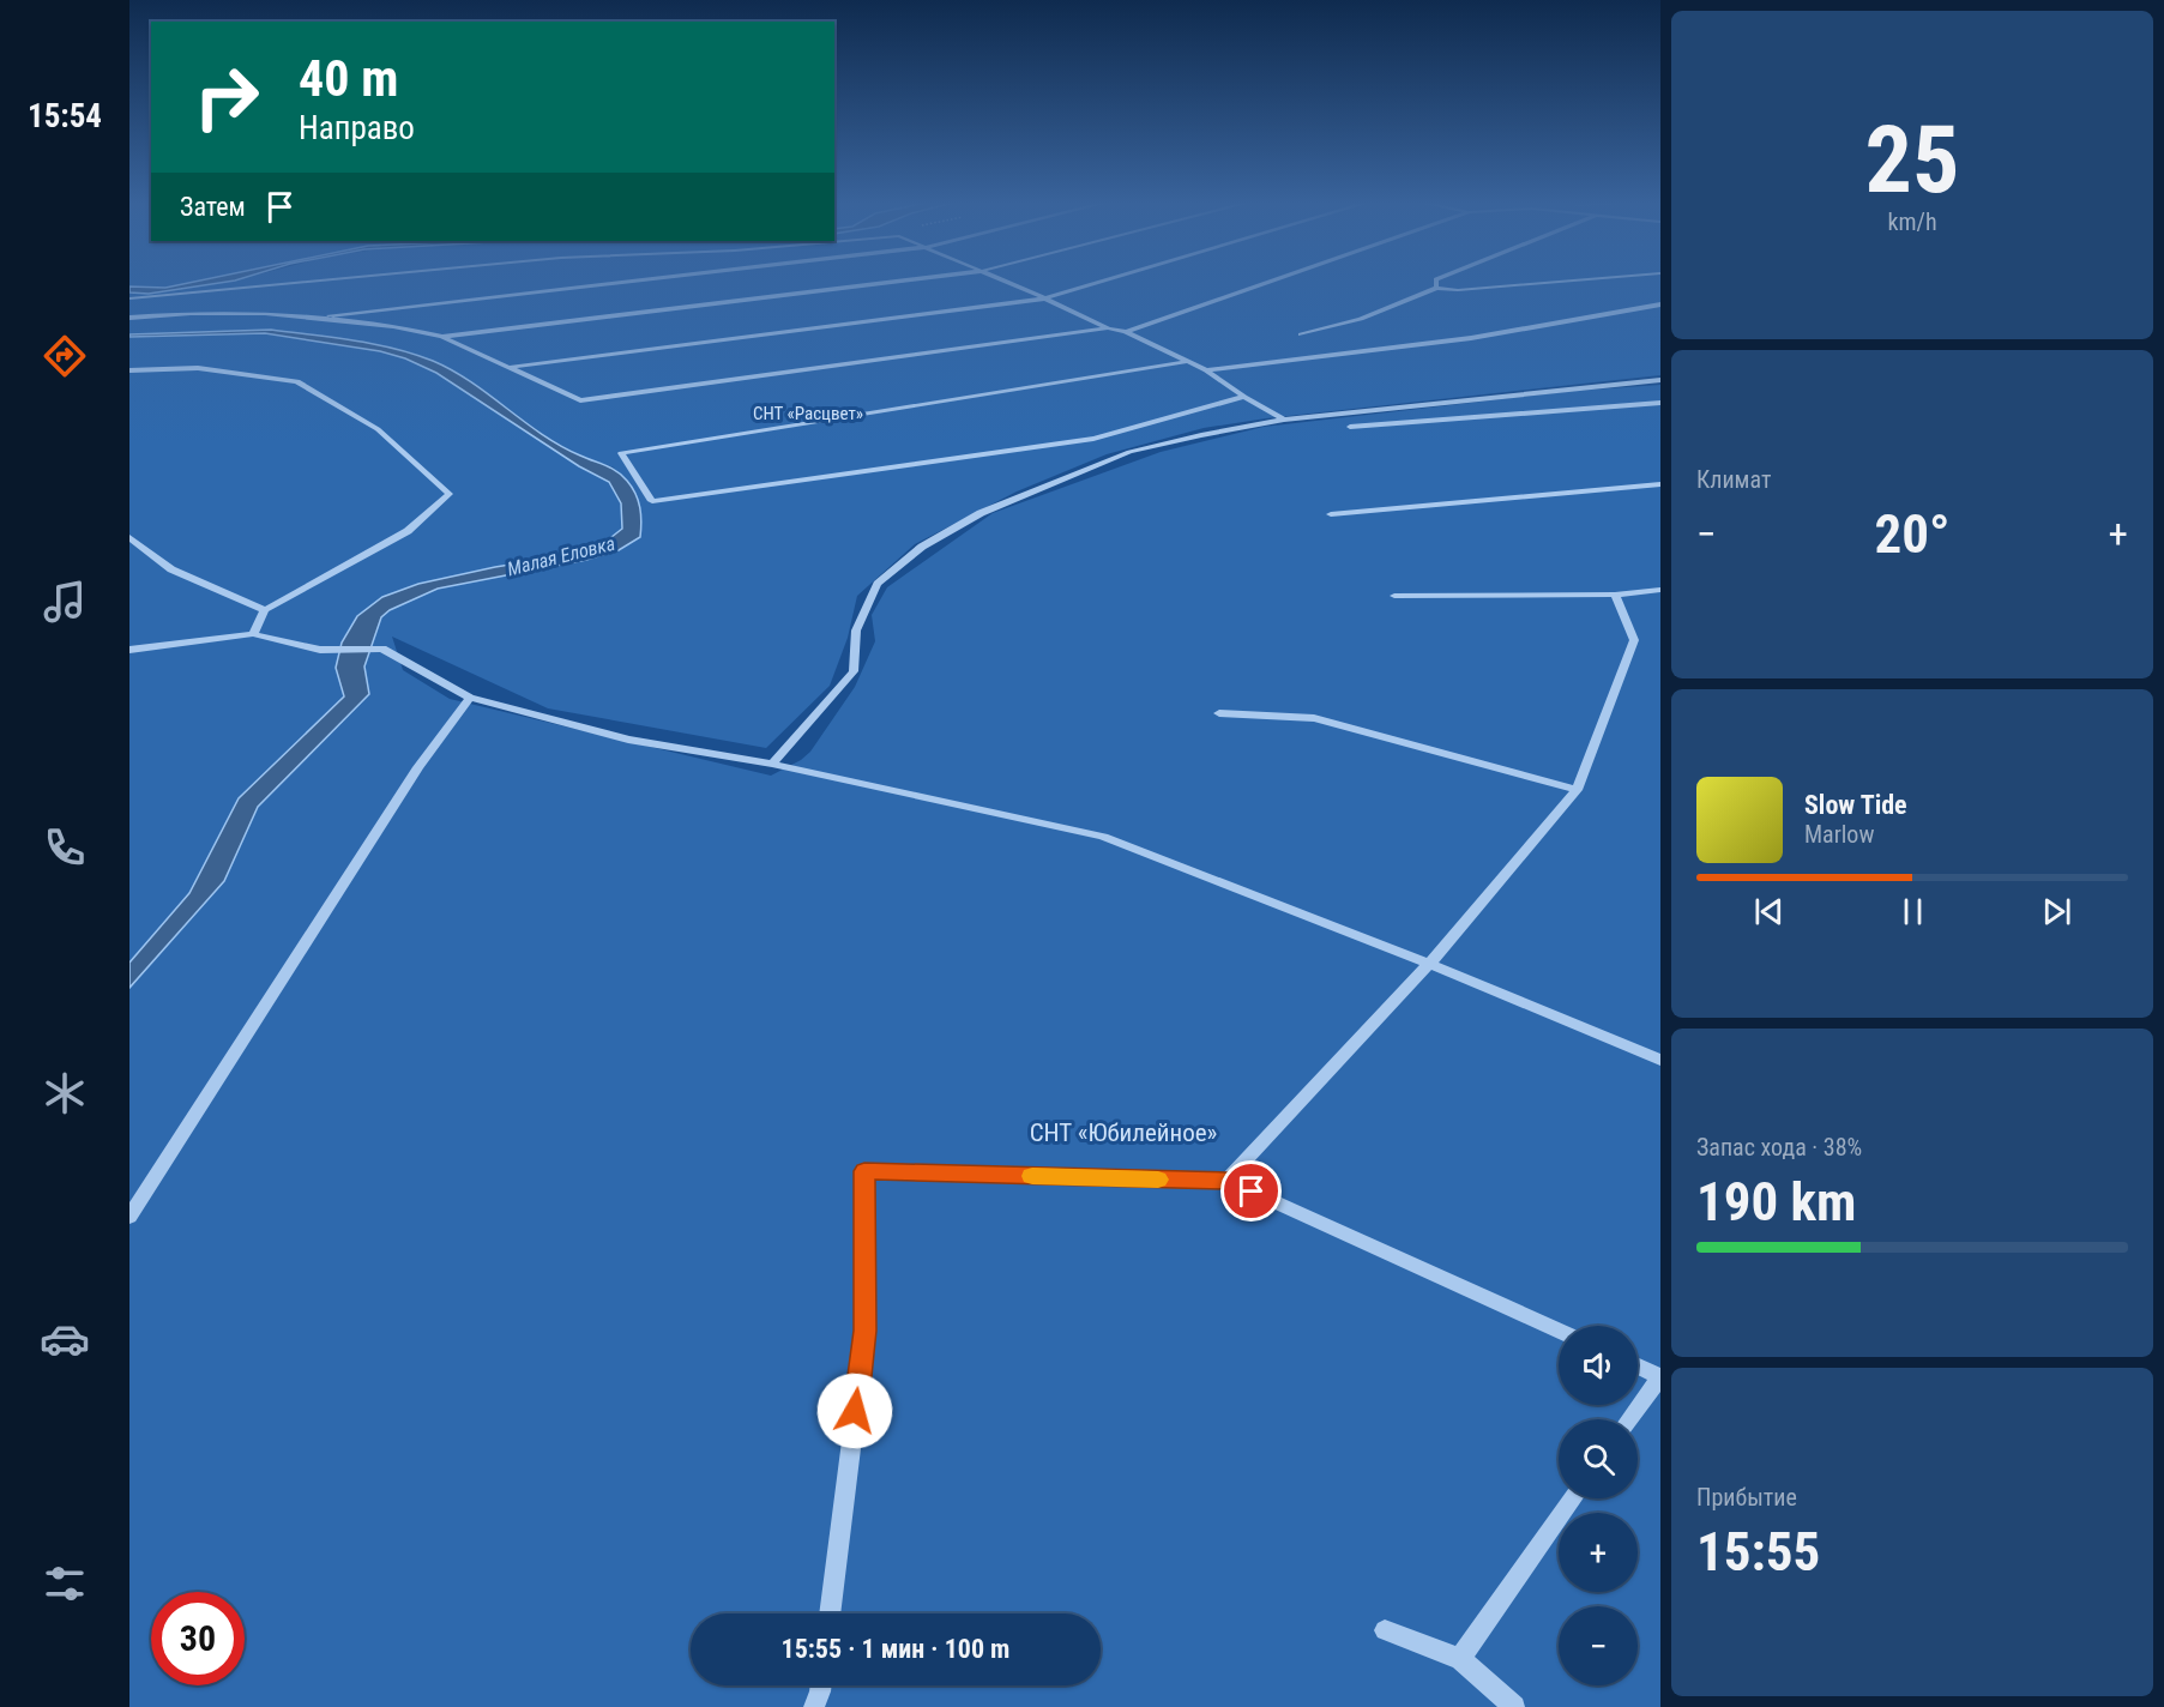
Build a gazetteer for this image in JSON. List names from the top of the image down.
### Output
{
  "water": ["Малая Еловка"],
  "parks": ["СНТ «Расцвет»", "СНТ «Юбилейное»"],
  "page": {
    "tabs": "15:54",
    "tile": [
      ["25", "km/h"],
      "Климат",
      ["Запас хода · 38%", "190 km"],
      ["Прибытие", "15:55"]
    ],
    "turn": ["40 m", "Направо"],
    "then": "Затем",
    "heat": ["−", "20°", "+"],
    "song": ["Slow Tide", "Marlow"],
    "map_buttons": ["+", "−"],
    "limit": "30",
    "trip": "15:55 · 1 мин · 100 m"
  }
}
